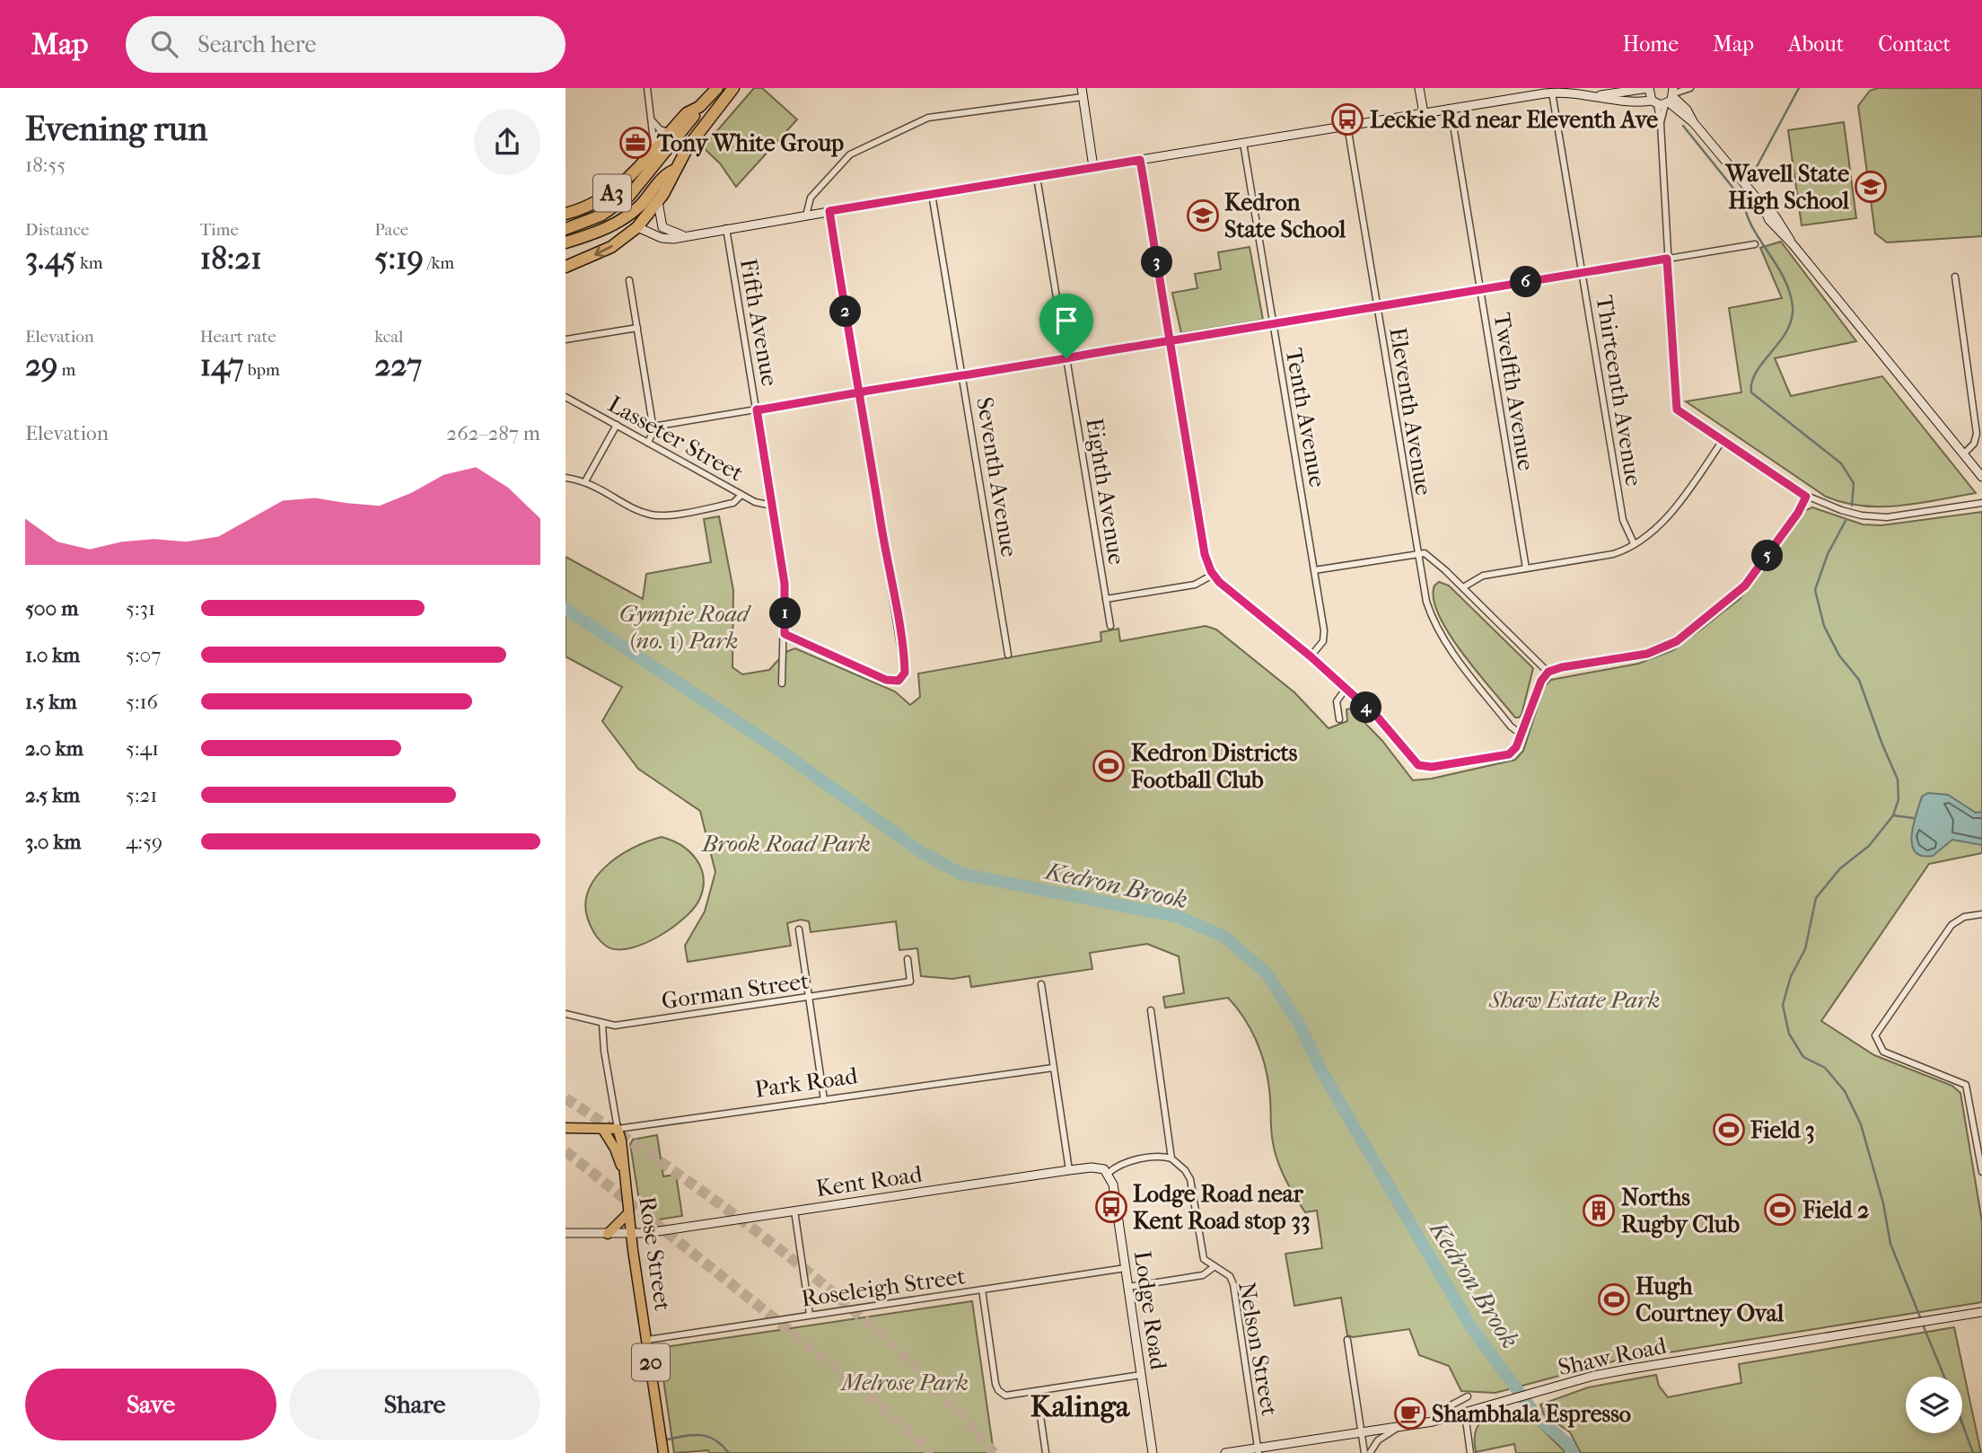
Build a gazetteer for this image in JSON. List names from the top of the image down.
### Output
{
  "streets": {
    "highway": ["A3"],
    "main road": ["Park Road", "Rose Street", "20"],
    "street": [
      "Fifth Avenue",
      "Thirteenth Avenue",
      "Twelfth Avenue",
      "Eleventh Avenue",
      "Tenth Avenue",
      "Lasseter Street",
      "Seventh Avenue",
      "Eighth Avenue",
      "Gorman Street",
      "Kent Road",
      "Roseleigh Street",
      "Lodge Road",
      "Nelson Street",
      "Shaw Road"
    ]
  },
  "crossings": [
    ["Fifth Avenue", "Lasseter Street"],
    ["Gorman Street", "Rose Street"],
    ["Park Road", "Rose Street"],
    ["Kent Road", "Rose Street"],
    ["Kent Road", "Lodge Road"],
    ["Kent Road", "Nelson Street"],
    ["Rose Street", "Roseleigh Street"],
    ["Roseleigh Street", "Lodge Road"],
    ["Nelson Street", "Shaw Road"]
  ],
  "districts": ["Kalinga"],
  "water": ["Kedron Brook"],
  "parks": [
    "Gympie Road (no. 1) Park",
    "Brook Road Park",
    "Shaw Estate Park",
    "Melrose Park"
  ],
  "places": {
    "bus stop": ["Leckie Rd near Eleventh Ave", "Lodge Road near Kent Road stop 33"],
    "office": ["Tony White Group"],
    "school or university": ["Wavell State High School", "Kedron State School"],
    "sports": [
      "Kedron Districts Football Club",
      "Field 3",
      "Field 2",
      "Hugh Courtney Oval"
    ],
    "building": ["Norths Rugby Club"],
    "cafe": ["Shambhala Espresso"]
  },
  "page": {
    "header": "Map",
    "search": "Search here",
    "nav": [
      "Home",
      "Map",
      "About",
      "Contact"
    ],
    "heading": ["Evening run", "18:55"],
    "stats": [
      ["Distance", "3.45 km"],
      ["Time", "18:21"],
      ["Pace", "5:19 /km"],
      ["Elevation", "29 m"],
      ["Heart rate", "147 bpm"],
      ["kcal", "227"]
    ],
    "pins": [
      "3",
      "6",
      "2",
      "5",
      "1",
      "4"
    ],
    "chart": ["Elevation", "262–287 m"],
    "list": [
      {
        "name": "500 m",
        "note": "5:31"
      },
      {
        "name": "1.0 km",
        "note": "5:07"
      },
      {
        "name": "1.5 km",
        "note": "5:16"
      },
      {
        "name": "2.0 km",
        "note": "5:41"
      },
      {
        "name": "2.5 km",
        "note": "5:21"
      },
      {
        "name": "3.0 km",
        "note": "4:59"
      }
    ],
    "buttons": ["Save", "Share"]
  }
}
